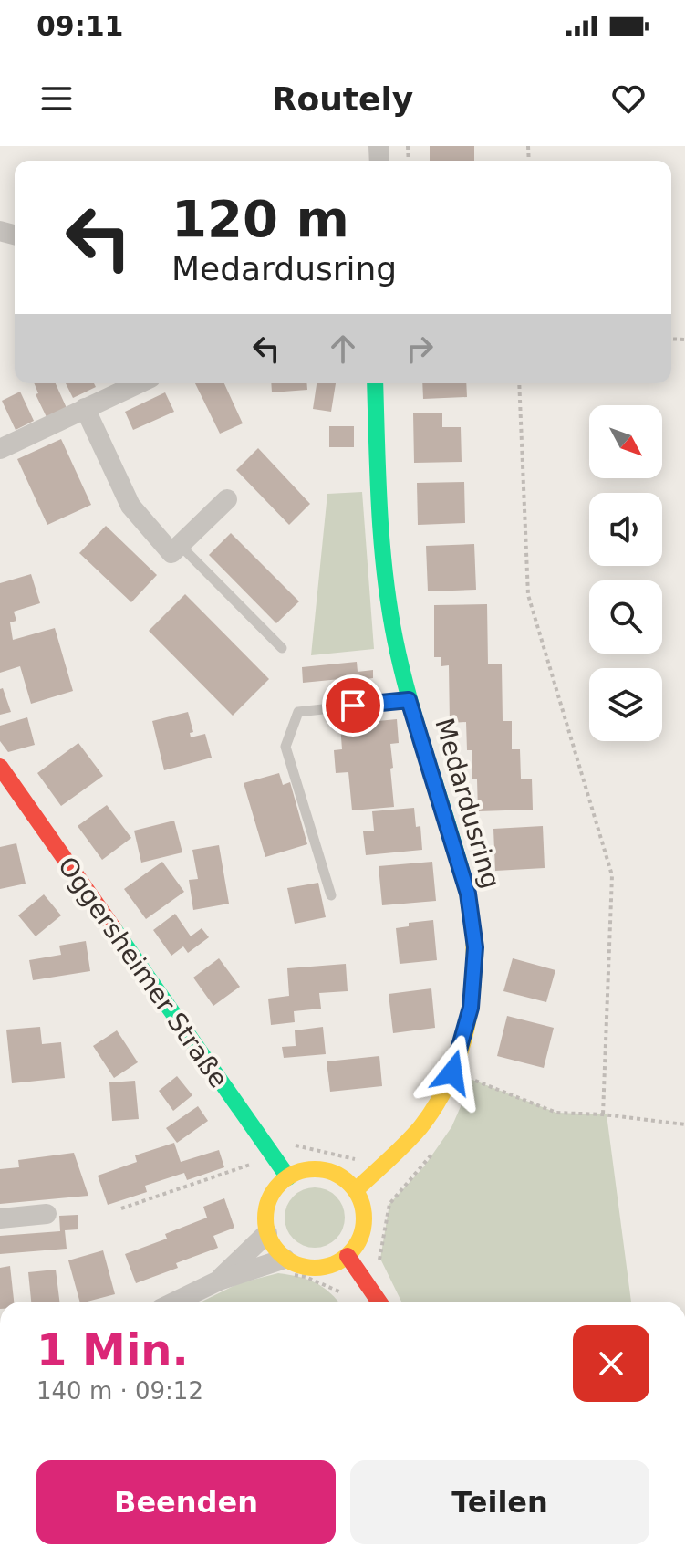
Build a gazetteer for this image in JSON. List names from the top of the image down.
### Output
{
  "streets": {
    "street": ["Medardusring", "Oggersheimer Straße"]
  },
  "crossings": [
    ["Medardusring", "Oggersheimer Straße"]
  ],
  "north": "bottom right",
  "page": {
    "status": "09:11",
    "header": "Routely",
    "turn": ["120 m", "Medardusring"],
    "heading": ["1 Min.", "140 m · 09:12"],
    "buttons": ["Beenden", "Teilen"]
  }
}
